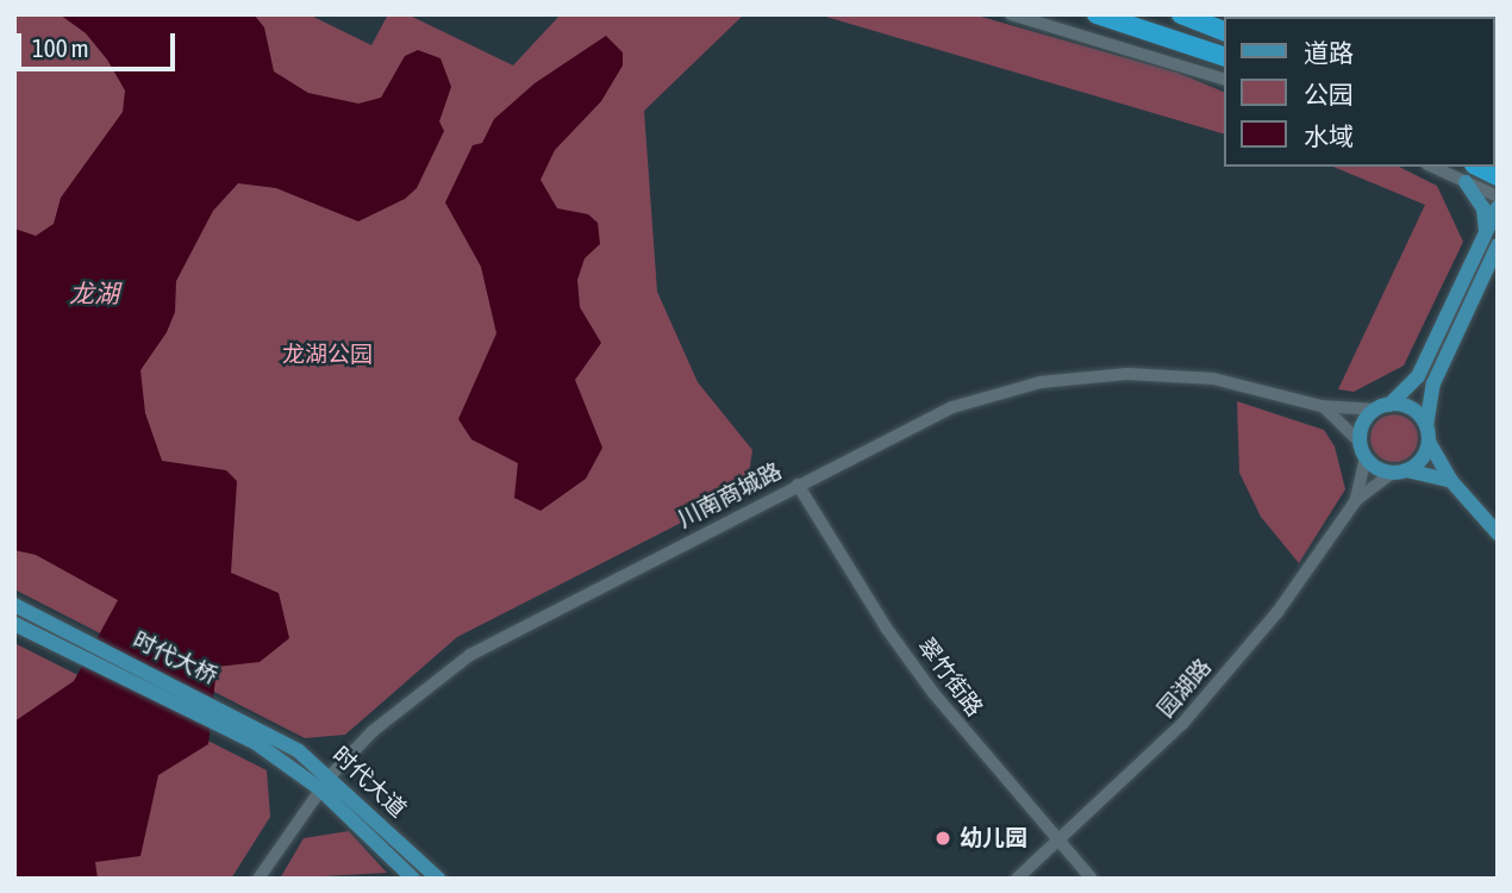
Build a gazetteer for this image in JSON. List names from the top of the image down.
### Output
{
  "streets": {
    "main road": ["时代大桥", "时代大道"],
    "street": ["川南商城路", "翠竹街路", "园湖路"]
  },
  "crossings": [
    ["川南商城路", "翠竹街路"],
    ["川南商城路", "时代大道"],
    ["时代大桥", "时代大道"],
    ["翠竹街路", "园湖路"]
  ],
  "water": ["龙湖"],
  "parks": ["龙湖公园"],
  "places": ["幼儿园"],
  "legend": ["道路", "公园", "水域"],
  "scale_bar": "100 m"
}
